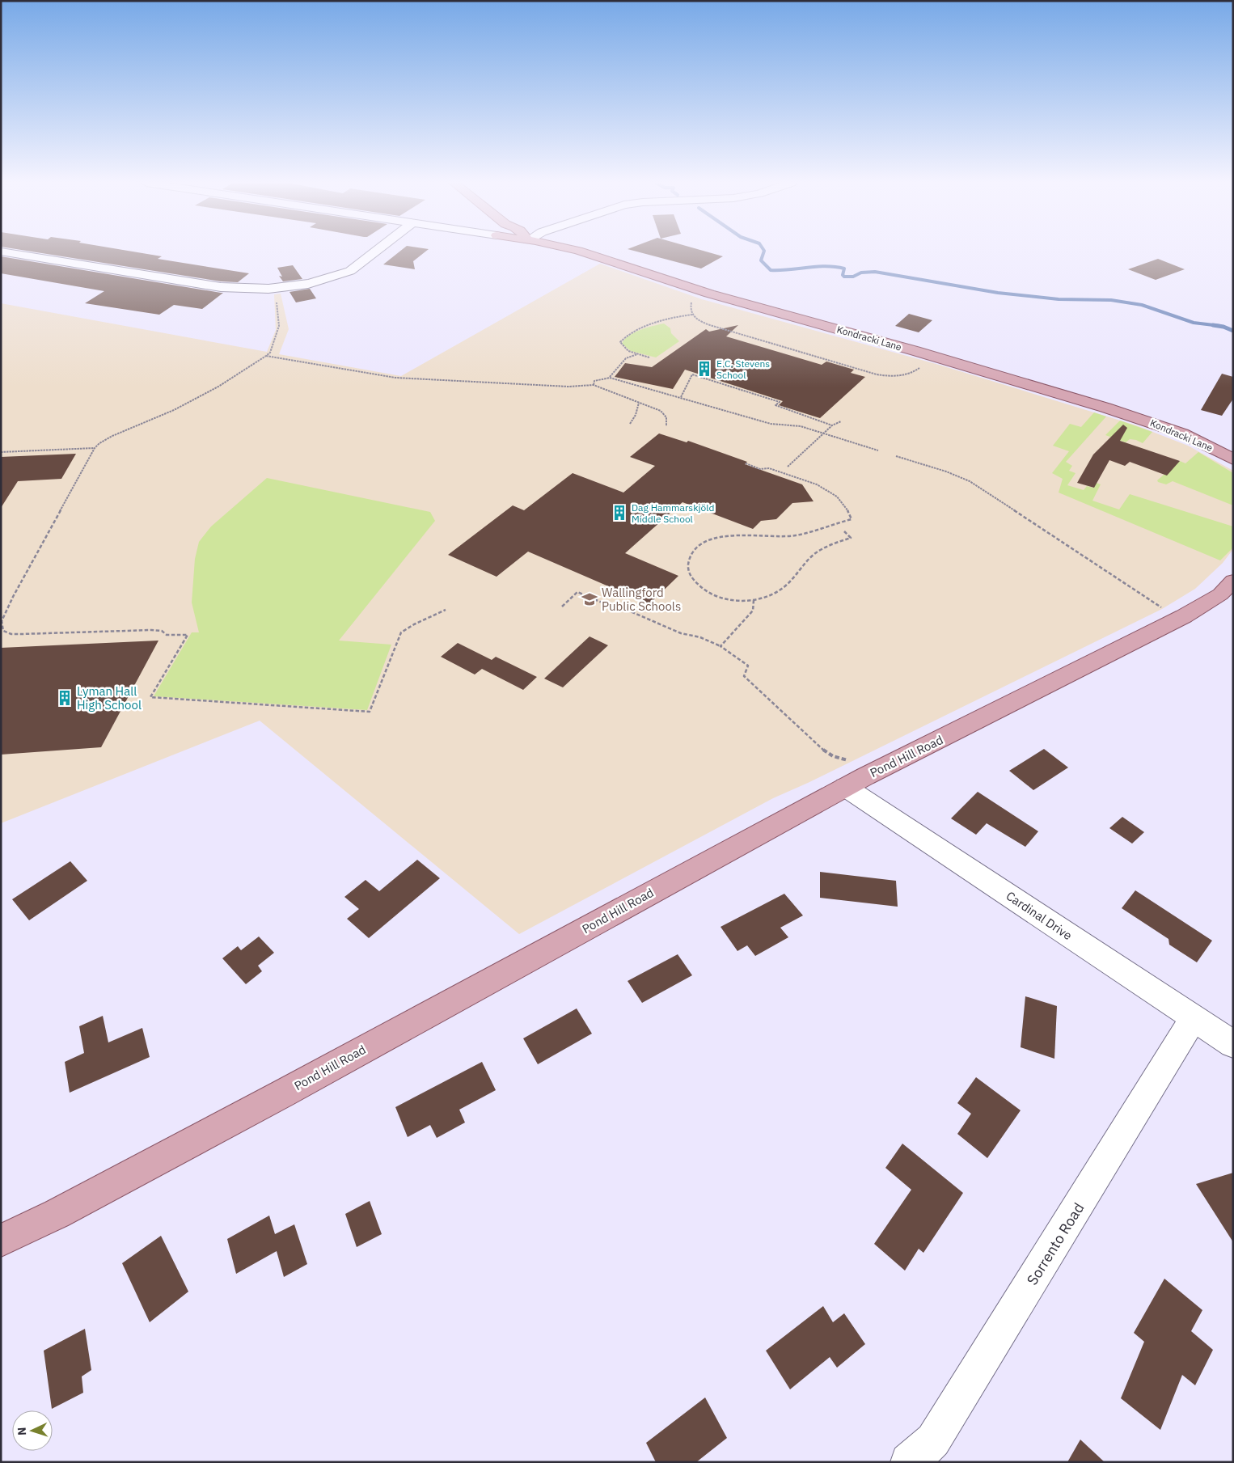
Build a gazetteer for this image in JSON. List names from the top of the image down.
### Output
{
  "streets": {
    "main road": ["Kondracki Lane", "Pond Hill Road"],
    "street": ["Cardinal Drive", "Sorrento Road"]
  },
  "crossings": [
    ["Pond Hill Road", "Cardinal Drive"],
    ["Cardinal Drive", "Sorrento Road"]
  ],
  "places": {
    "building": ["E.C. Stevens School", "Dag Hammarskjöld Middle School", "Lyman Hall High School"],
    "school or university": ["Wallingford Public Schools"]
  },
  "north": "left"
}
